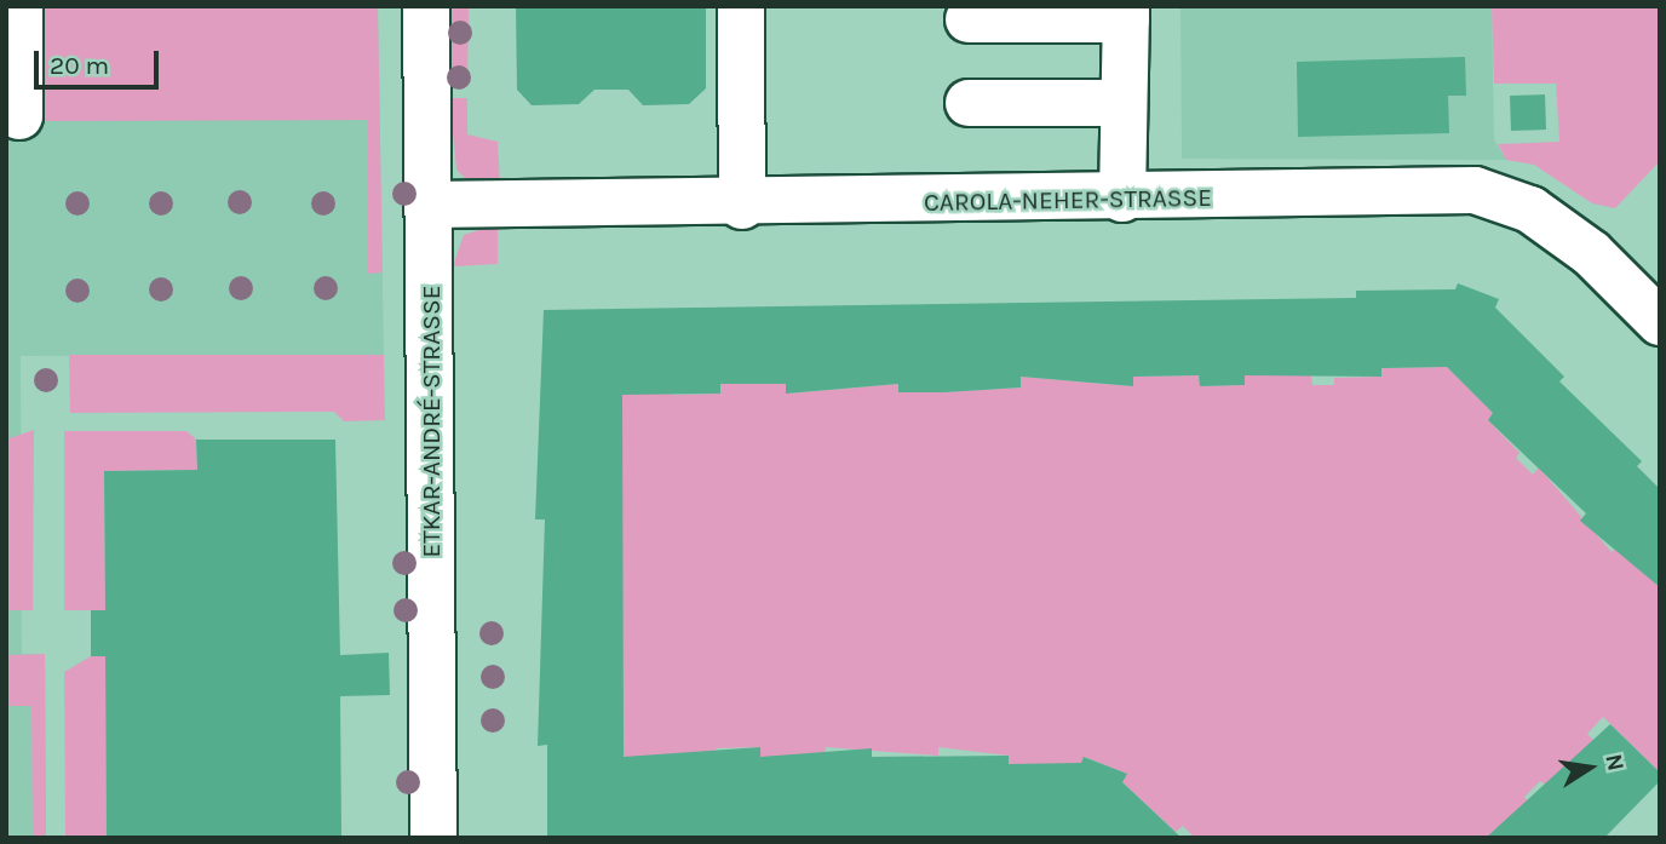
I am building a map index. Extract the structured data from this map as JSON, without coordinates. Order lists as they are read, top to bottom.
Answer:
{
  "streets": {
    "street": ["CAROLA-NEHER-STRASSE", "ETKAR-ANDRÉ-STRASSE"]
  },
  "crossings": [
    ["CAROLA-NEHER-STRASSE", "ETKAR-ANDRÉ-STRASSE"]
  ],
  "scale_bar": "20 m",
  "north": "right"
}
